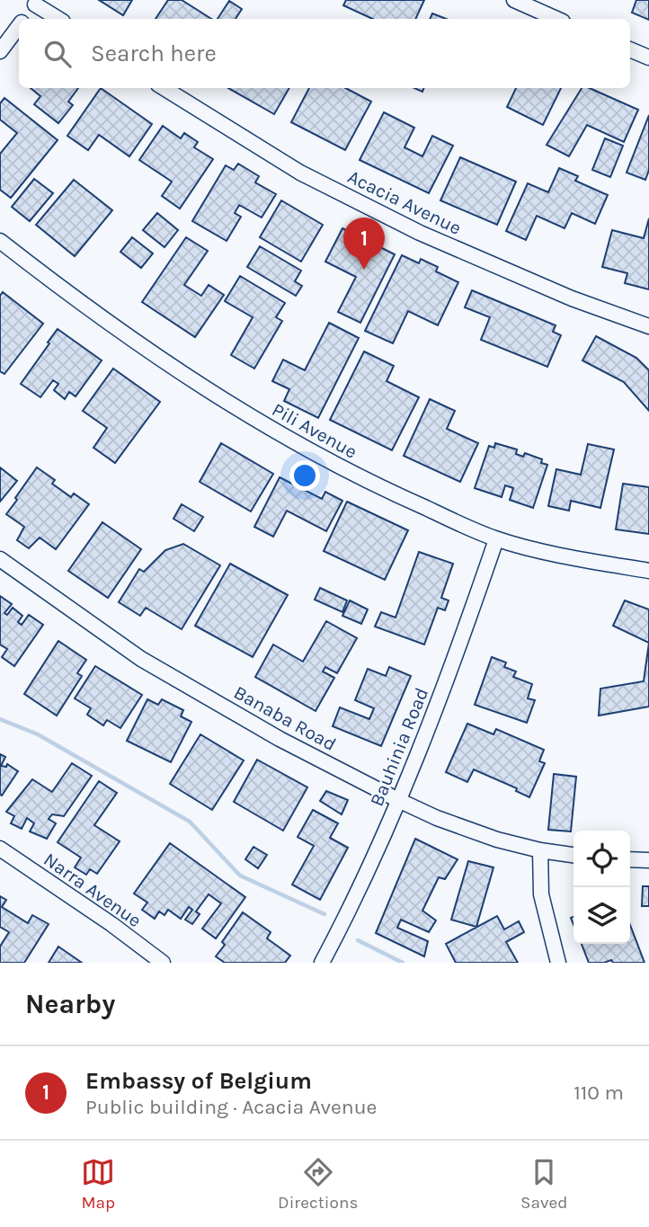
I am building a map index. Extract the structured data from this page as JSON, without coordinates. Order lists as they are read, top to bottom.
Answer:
{
  "streets": {
    "street": [
      "Acacia Avenue",
      "Pili Avenue",
      "Banaba Road",
      "Bauhinia Road",
      "Narra Avenue"
    ]
  },
  "crossings": [
    ["Pili Avenue", "Bauhinia Road"],
    ["Banaba Road", "Bauhinia Road"]
  ],
  "page": {
    "search": "Search here",
    "pins": "1",
    "heading": "Nearby",
    "list": [
      {
        "mark": "1",
        "name": "Embassy of Belgium",
        "note": "Public building · Acacia Avenue",
        "value": "110 m"
      }
    ],
    "nav": ["Map", "Directions", "Saved"]
  }
}
